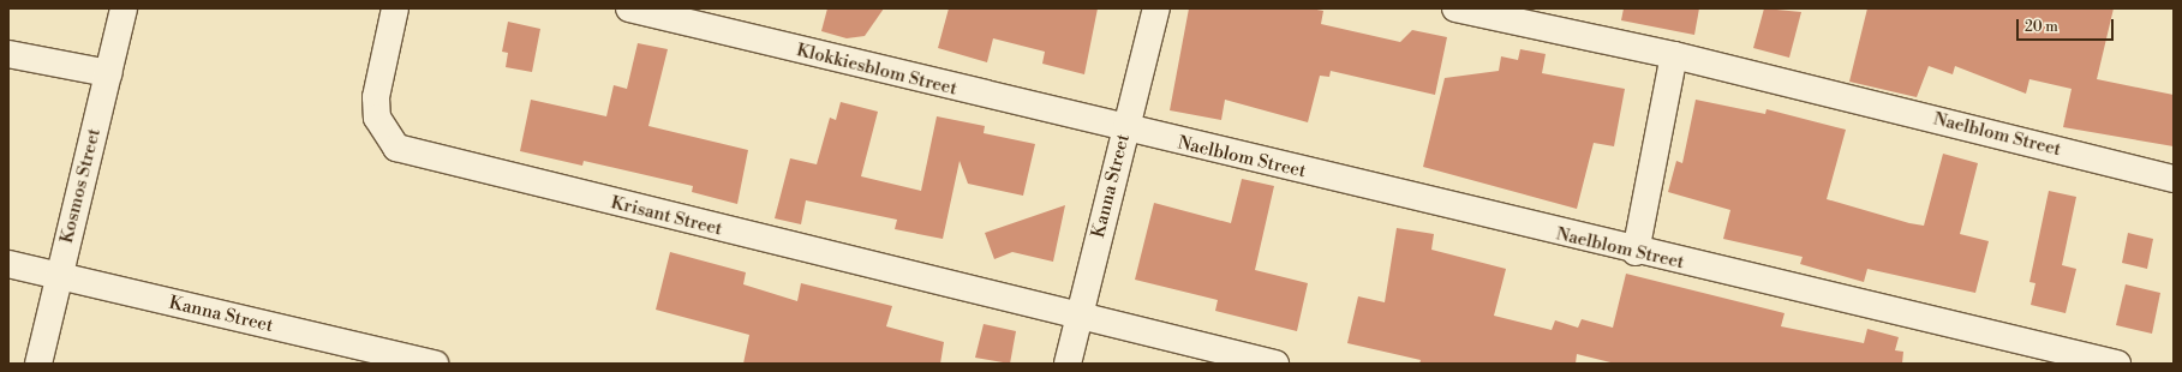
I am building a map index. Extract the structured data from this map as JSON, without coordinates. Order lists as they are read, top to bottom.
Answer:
{
  "streets": {
    "street": [
      "Klokkiesblom Street",
      "Naelblom Street",
      "Kosmos Street",
      "Kanna Street",
      "Krisant Street"
    ]
  },
  "crossings": [
    ["Klokkiesblom Street", "Naelblom Street"],
    ["Klokkiesblom Street", "Kanna Street"],
    ["Naelblom Street", "Kanna Street"],
    ["Kosmos Street", "Kanna Street"],
    ["Kanna Street", "Krisant Street"]
  ],
  "scale_bar": "20 m"
}
